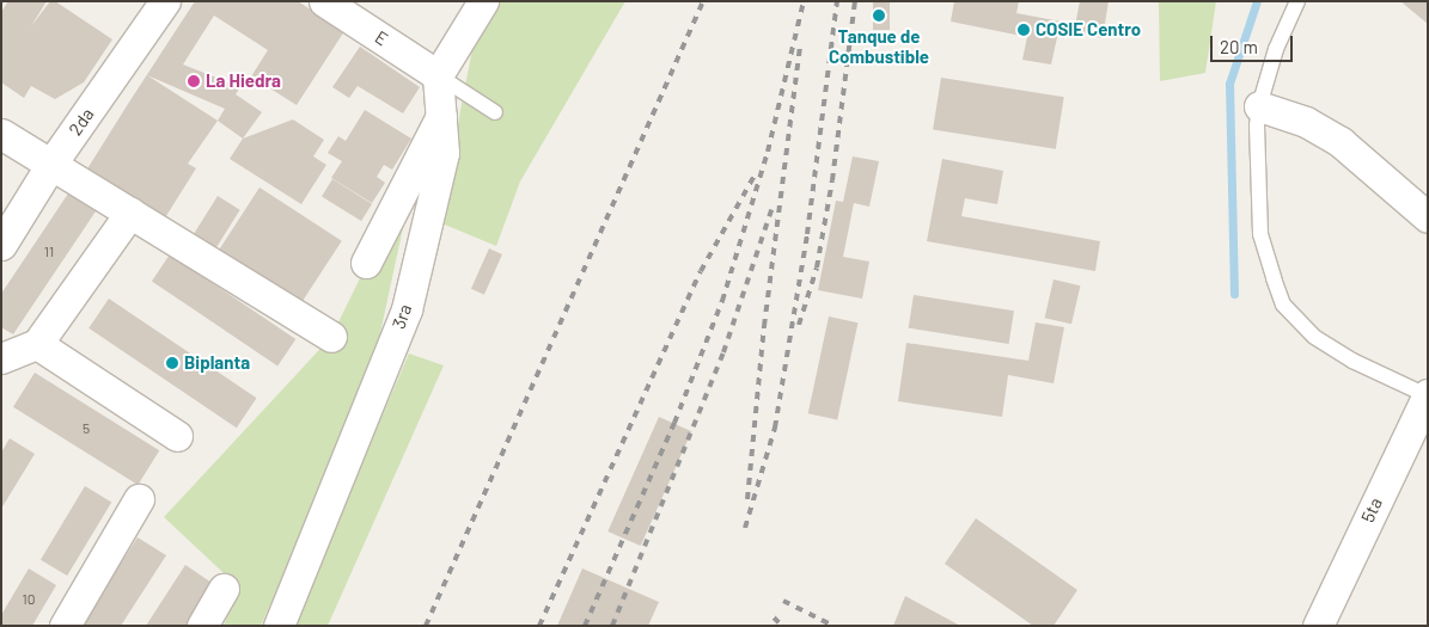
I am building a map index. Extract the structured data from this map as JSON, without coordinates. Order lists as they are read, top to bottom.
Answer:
{
  "streets": {
    "street": [
      "E",
      "2da",
      "3ra",
      "5ta"
    ]
  },
  "crossings": [
    ["E", "3ra"]
  ],
  "places": [
    "Tanque de Combustible",
    "COSIE Centro",
    "La Hiedra",
    "Biplanta"
  ],
  "house_numbers": ["11", "5", "10"],
  "scale_bar": "20 m"
}
